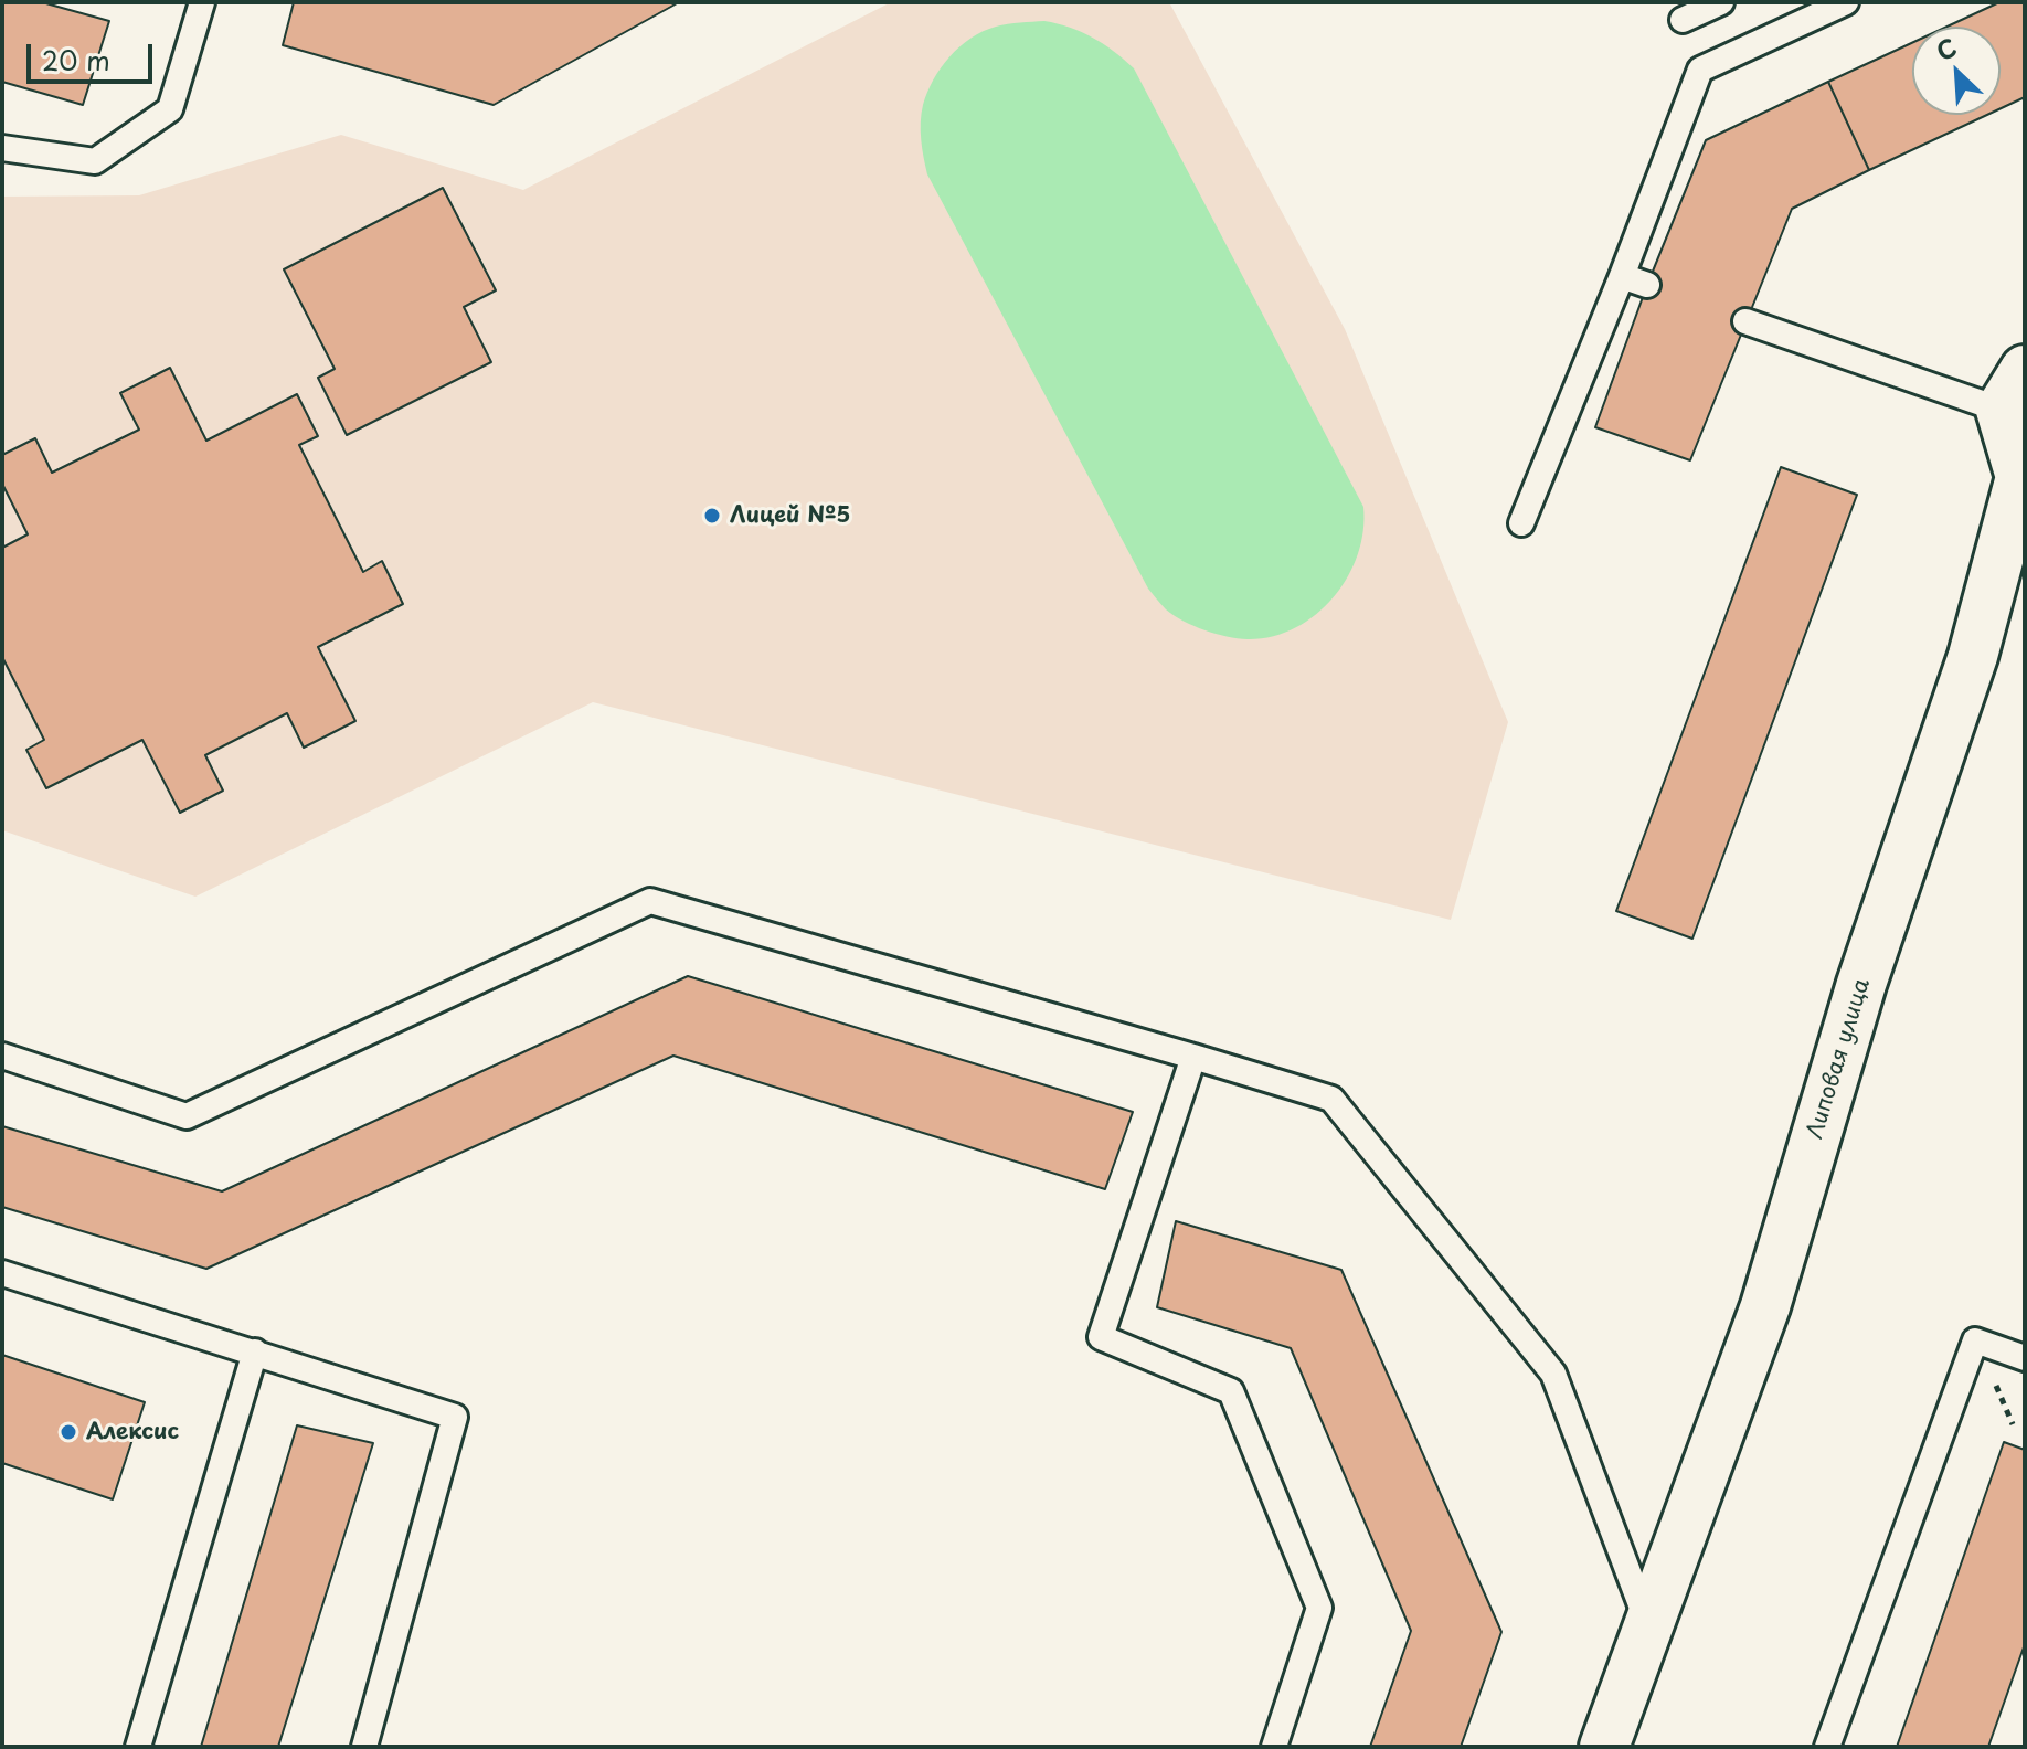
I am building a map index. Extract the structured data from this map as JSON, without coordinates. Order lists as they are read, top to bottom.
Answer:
{
  "streets": {
    "street": ["Липовая улица"]
  },
  "places": ["Лицей №5", "Алексис"],
  "scale_bar": "20 m",
  "north": "top left"
}
